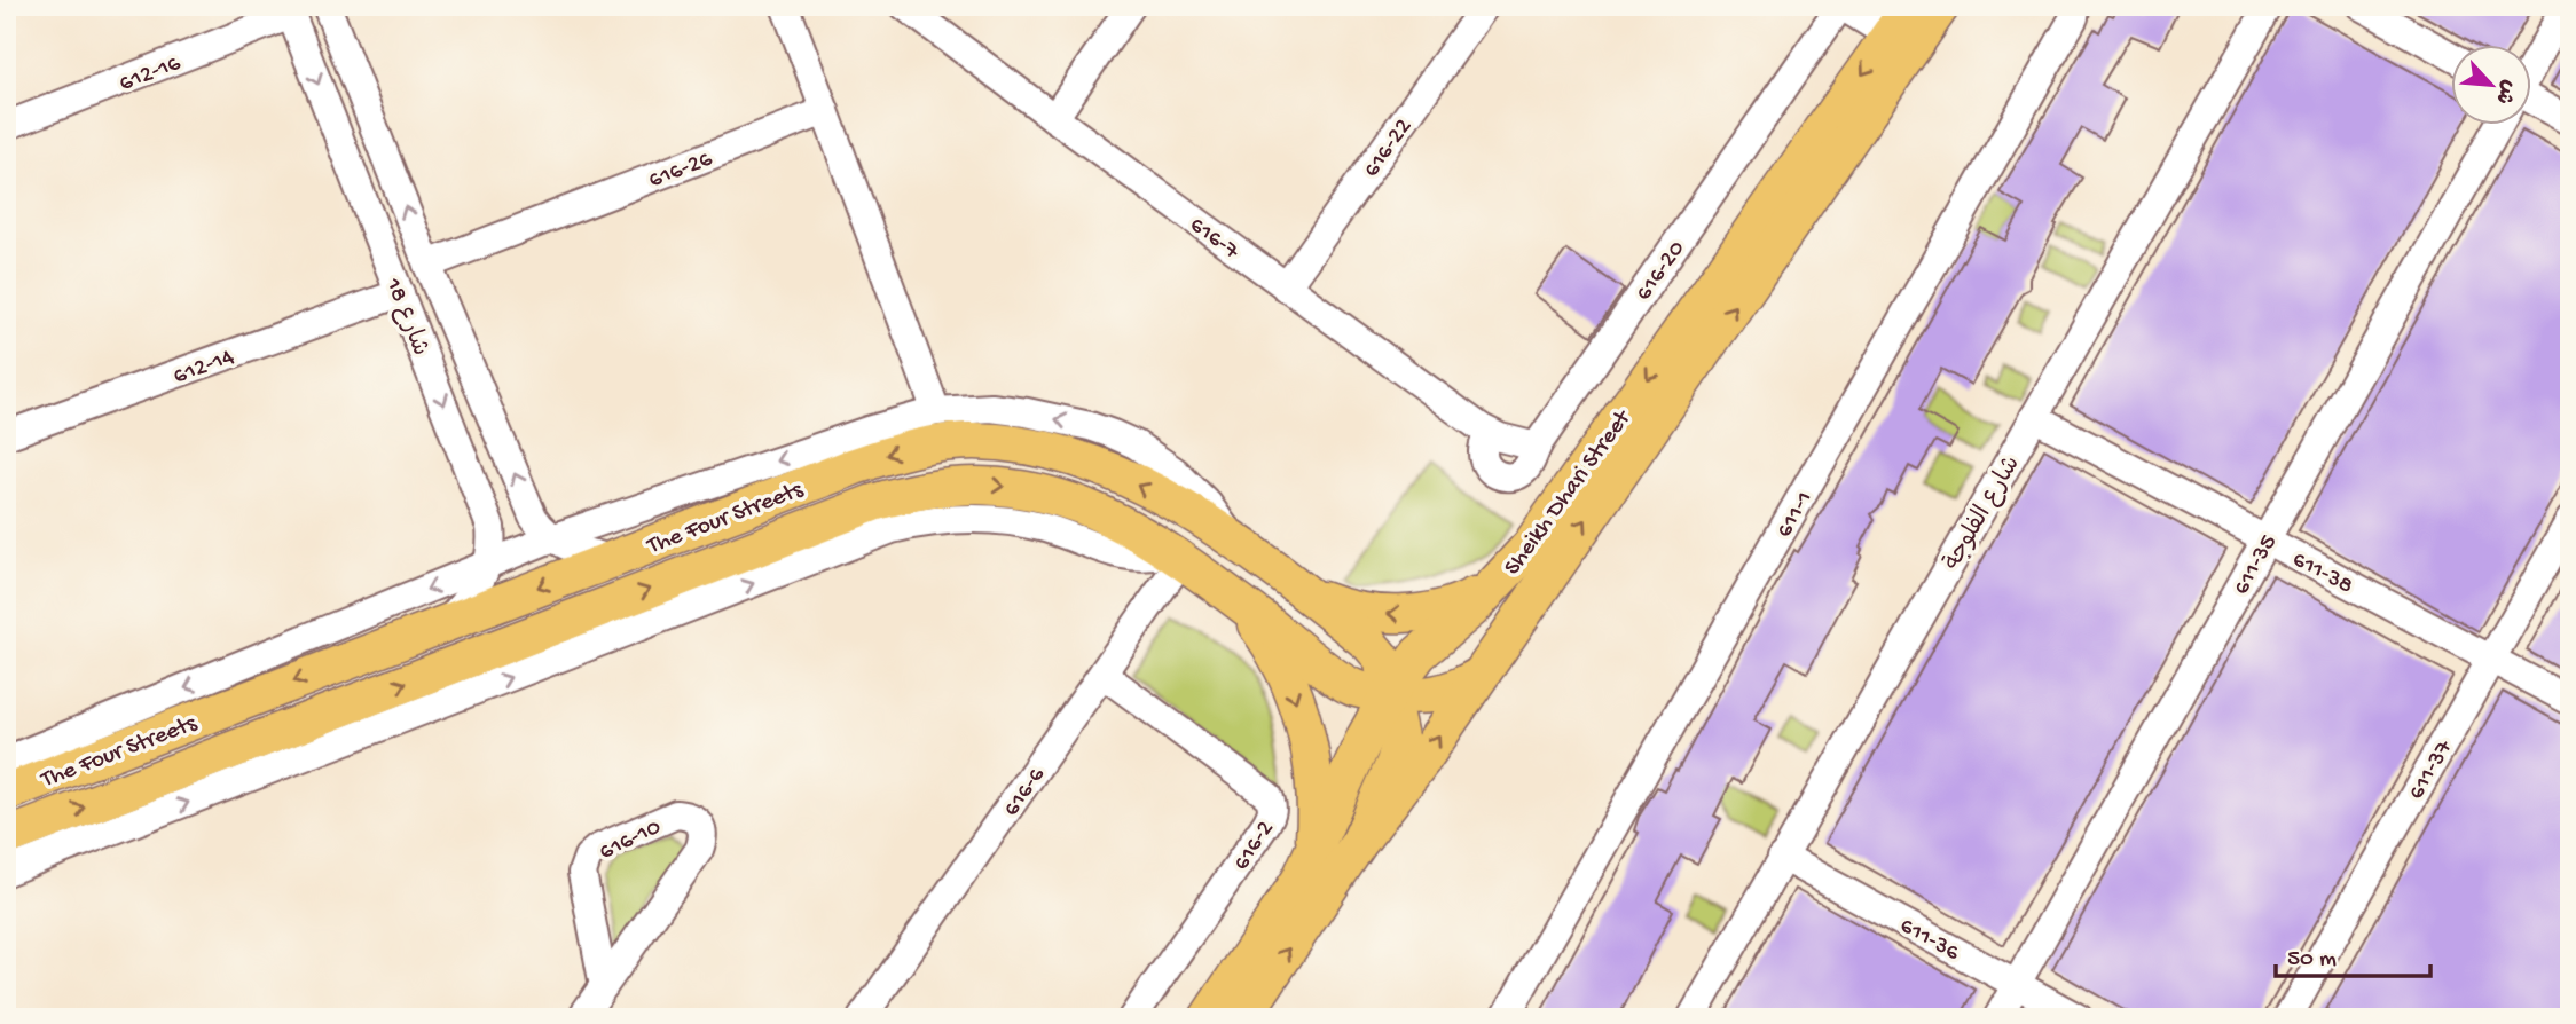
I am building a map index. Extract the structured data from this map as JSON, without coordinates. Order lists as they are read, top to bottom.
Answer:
{
  "streets": {
    "main road": ["Sheikh Dhari Street", "The Four Streets"],
    "street": [
      "612-16",
      "616-22",
      "616-26",
      "616-7",
      "616-20",
      "شارع 18",
      "612-14",
      "شارع الفلوجة",
      "611-1",
      "611-35",
      "611-38",
      "611-37",
      "616-6",
      "616-10",
      "616-2",
      "611-36"
    ]
  },
  "crossings": [
    ["612-16", "شارع 18"],
    ["616-22", "616-7"],
    ["616-26", "شارع 18"],
    ["616-7", "616-20"],
    ["شارع 18", "612-14"],
    ["Sheikh Dhari Street", "The Four Streets"],
    ["شارع الفلوجة", "611-38"],
    ["شارع الفلوجة", "611-36"],
    ["The Four Streets", "616-6"],
    ["611-35", "611-38"],
    ["611-35", "611-36"],
    ["611-38", "611-37"],
    ["616-6", "616-2"]
  ],
  "scale_bar": "50 m",
  "north": "bottom right"
}
